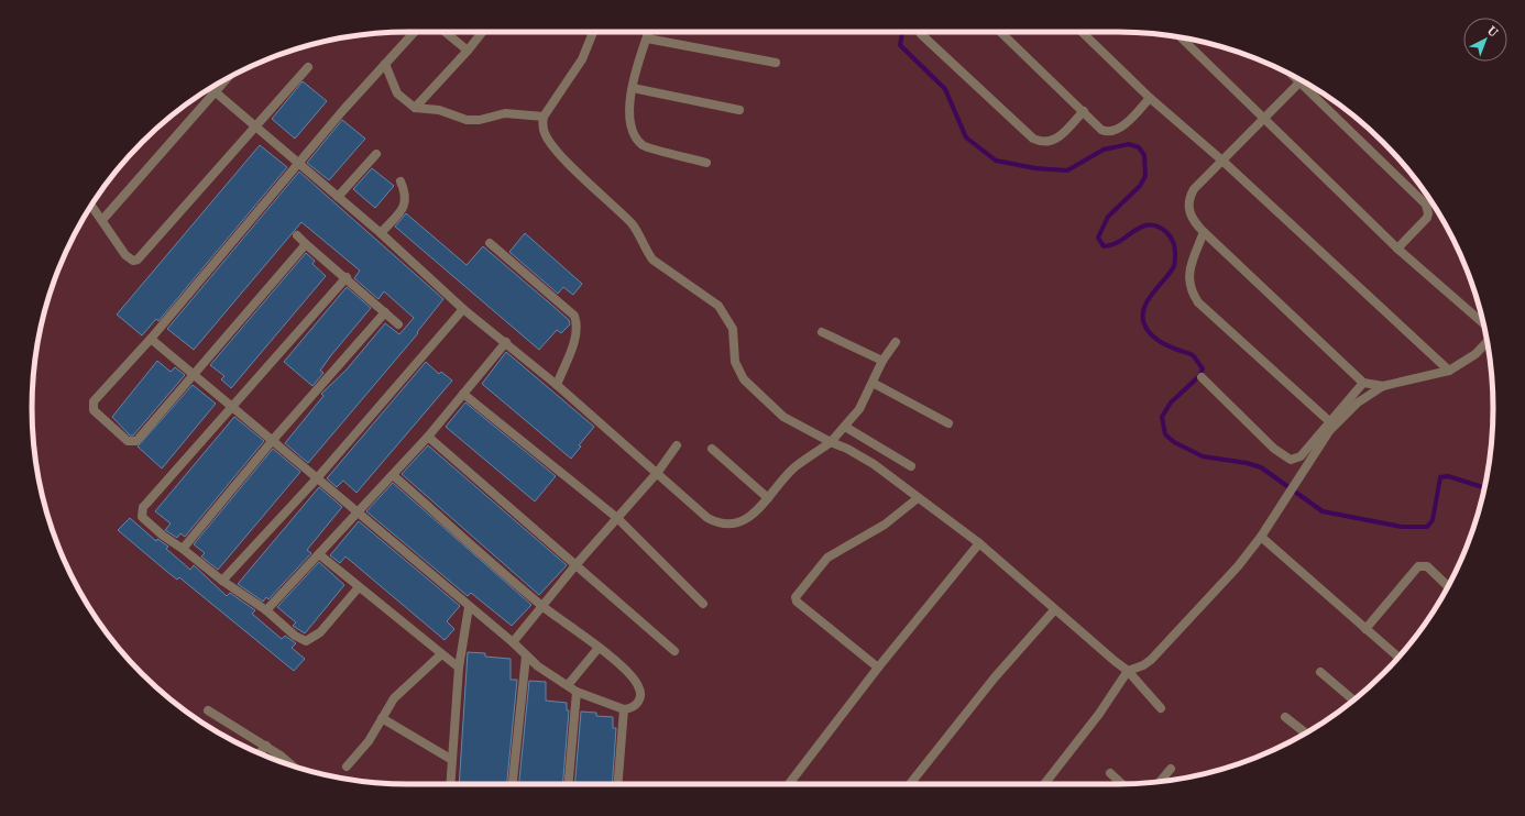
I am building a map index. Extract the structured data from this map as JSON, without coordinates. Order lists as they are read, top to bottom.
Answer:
{
  "north": "top right"
}
